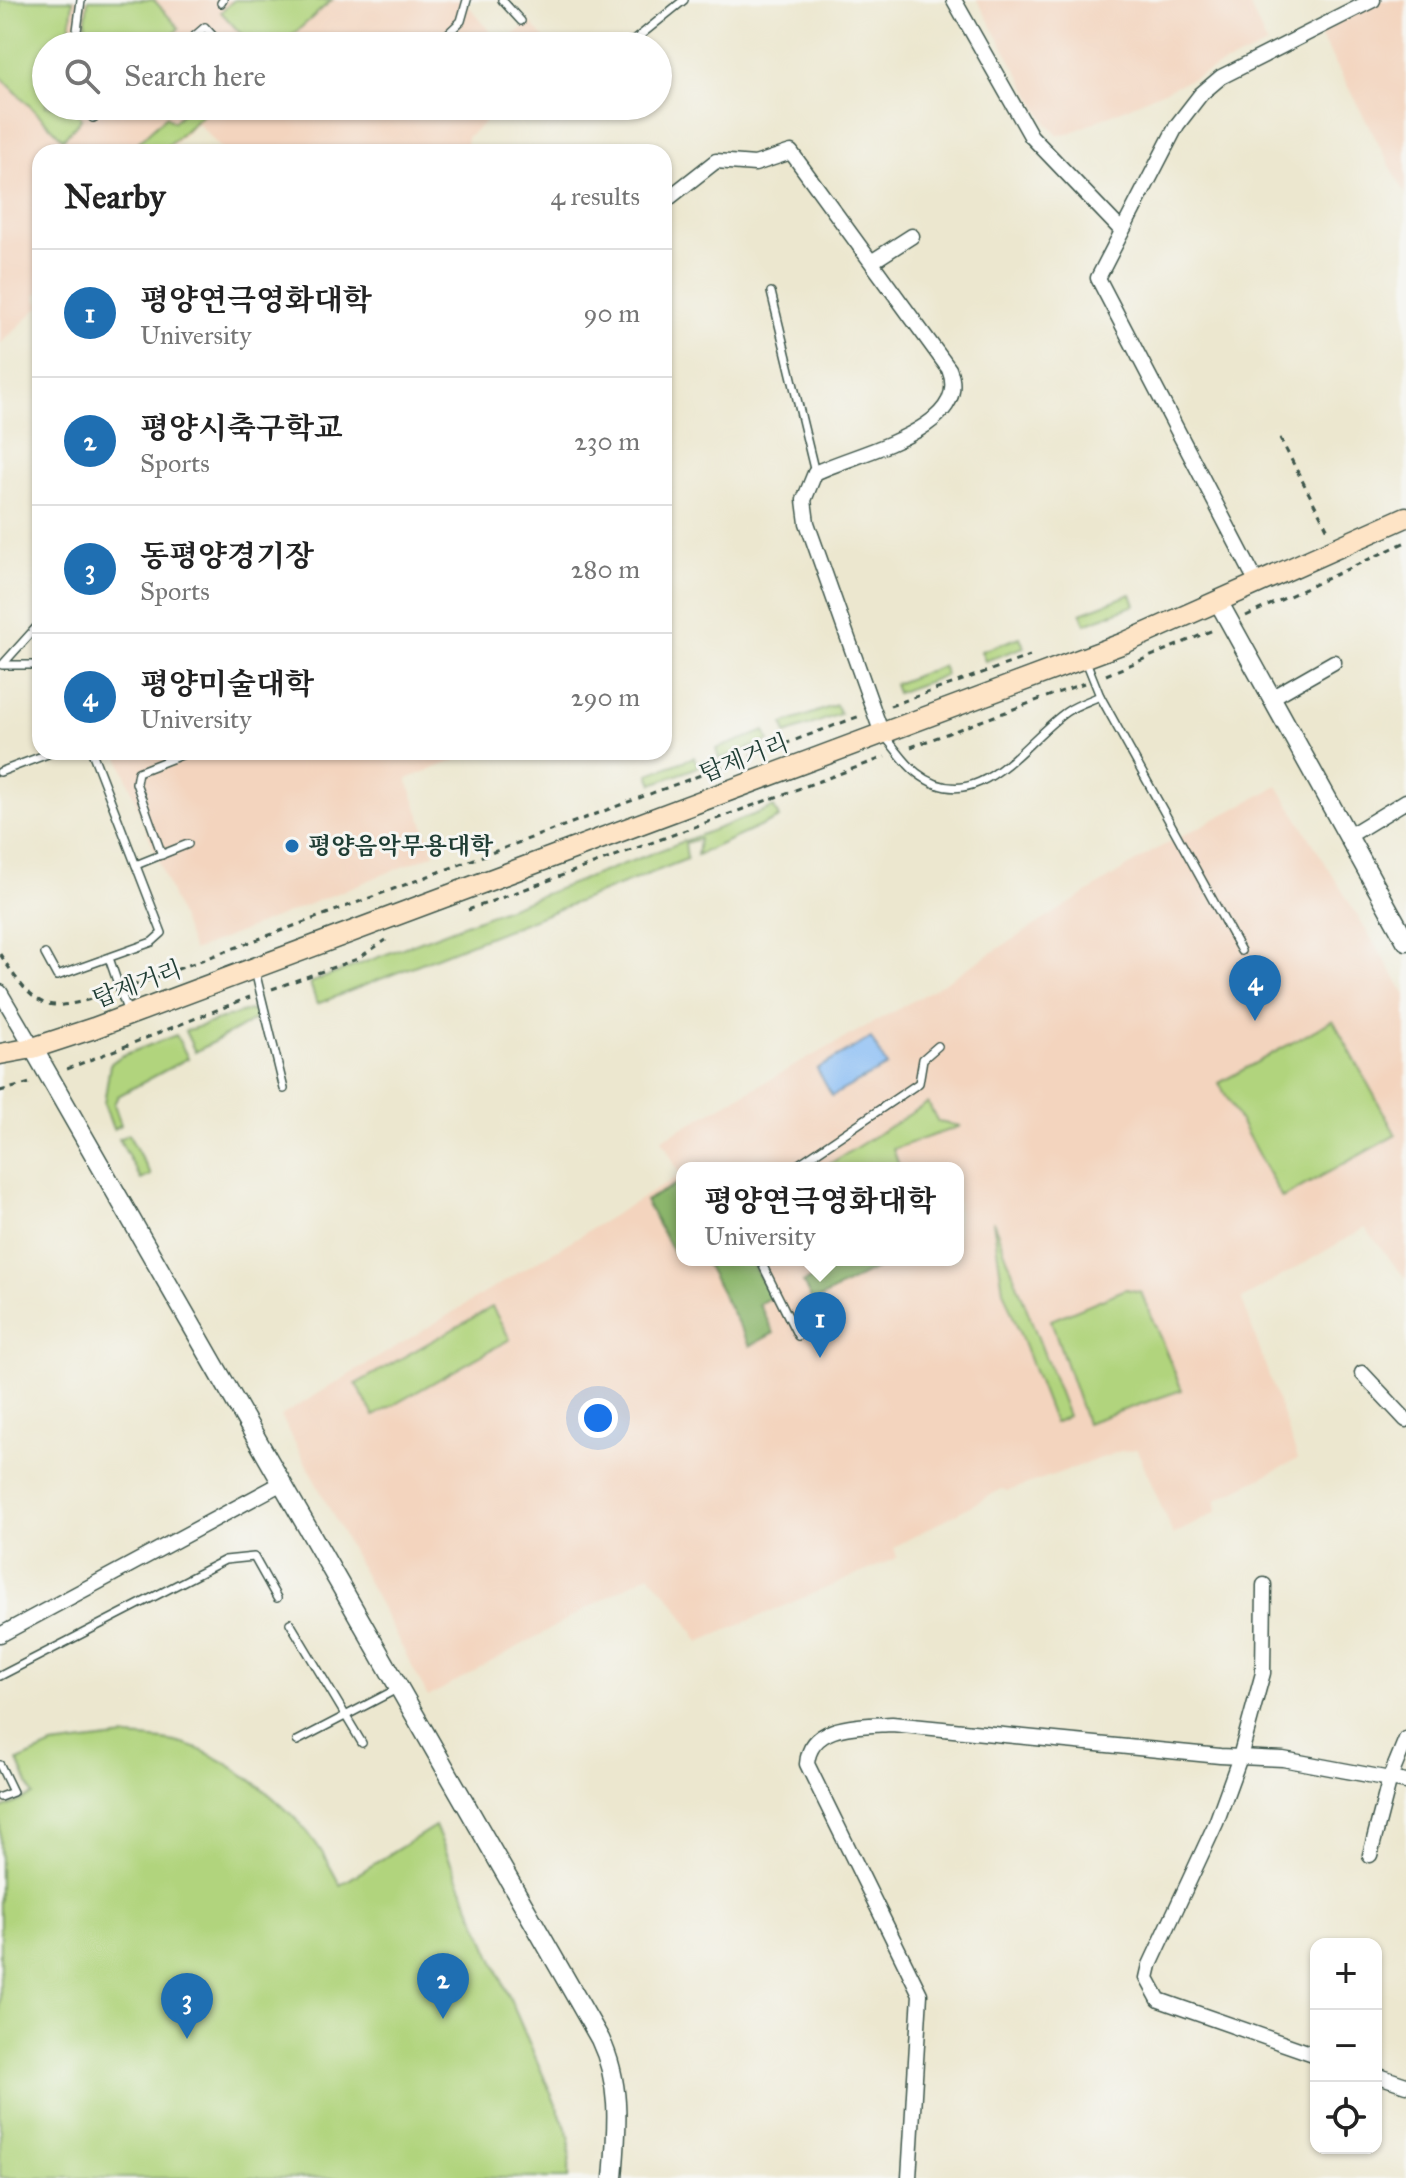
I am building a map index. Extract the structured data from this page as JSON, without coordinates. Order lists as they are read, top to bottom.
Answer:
{
  "streets": {
    "main road": ["탑제거리"]
  },
  "places": ["평양음악무용대학"],
  "page": {
    "search": "Search here",
    "heading": ["Nearby", "4 results"],
    "list": [
      {
        "mark": "1",
        "name": "평양연극영화대학",
        "note": "University",
        "value": "90 m"
      },
      {
        "mark": "2",
        "name": "평양시축구학교",
        "note": "Sports",
        "value": "230 m"
      },
      {
        "mark": "3",
        "name": "동평양경기장",
        "note": "Sports",
        "value": "280 m"
      },
      {
        "mark": "4",
        "name": "평양미술대학",
        "note": "University",
        "value": "290 m"
      }
    ],
    "pins": [
      "4",
      "1",
      "2",
      "3"
    ],
    "popup": ["평양연극영화대학", "University"],
    "map_buttons": ["+", "−"]
  }
}
